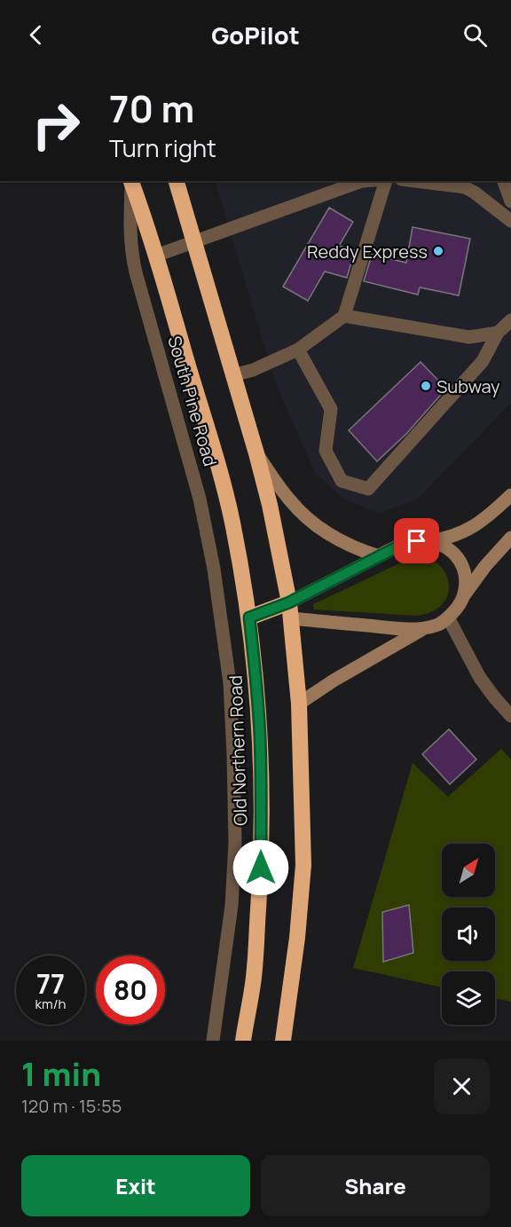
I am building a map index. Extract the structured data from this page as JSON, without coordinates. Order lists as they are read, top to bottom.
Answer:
{
  "streets": {
    "highway": ["South Pine Road", "Old Northern Road"]
  },
  "crossings": [
    ["South Pine Road", "Old Northern Road"]
  ],
  "places": ["Reddy Express", "Subway"],
  "north": "top right",
  "page": {
    "header": "GoPilot",
    "turn": ["70 m", "Turn right"],
    "speed": "77 km/h",
    "limit": "80",
    "heading": ["1 min", "120 m · 15:55"],
    "buttons": ["Exit", "Share"]
  }
}
